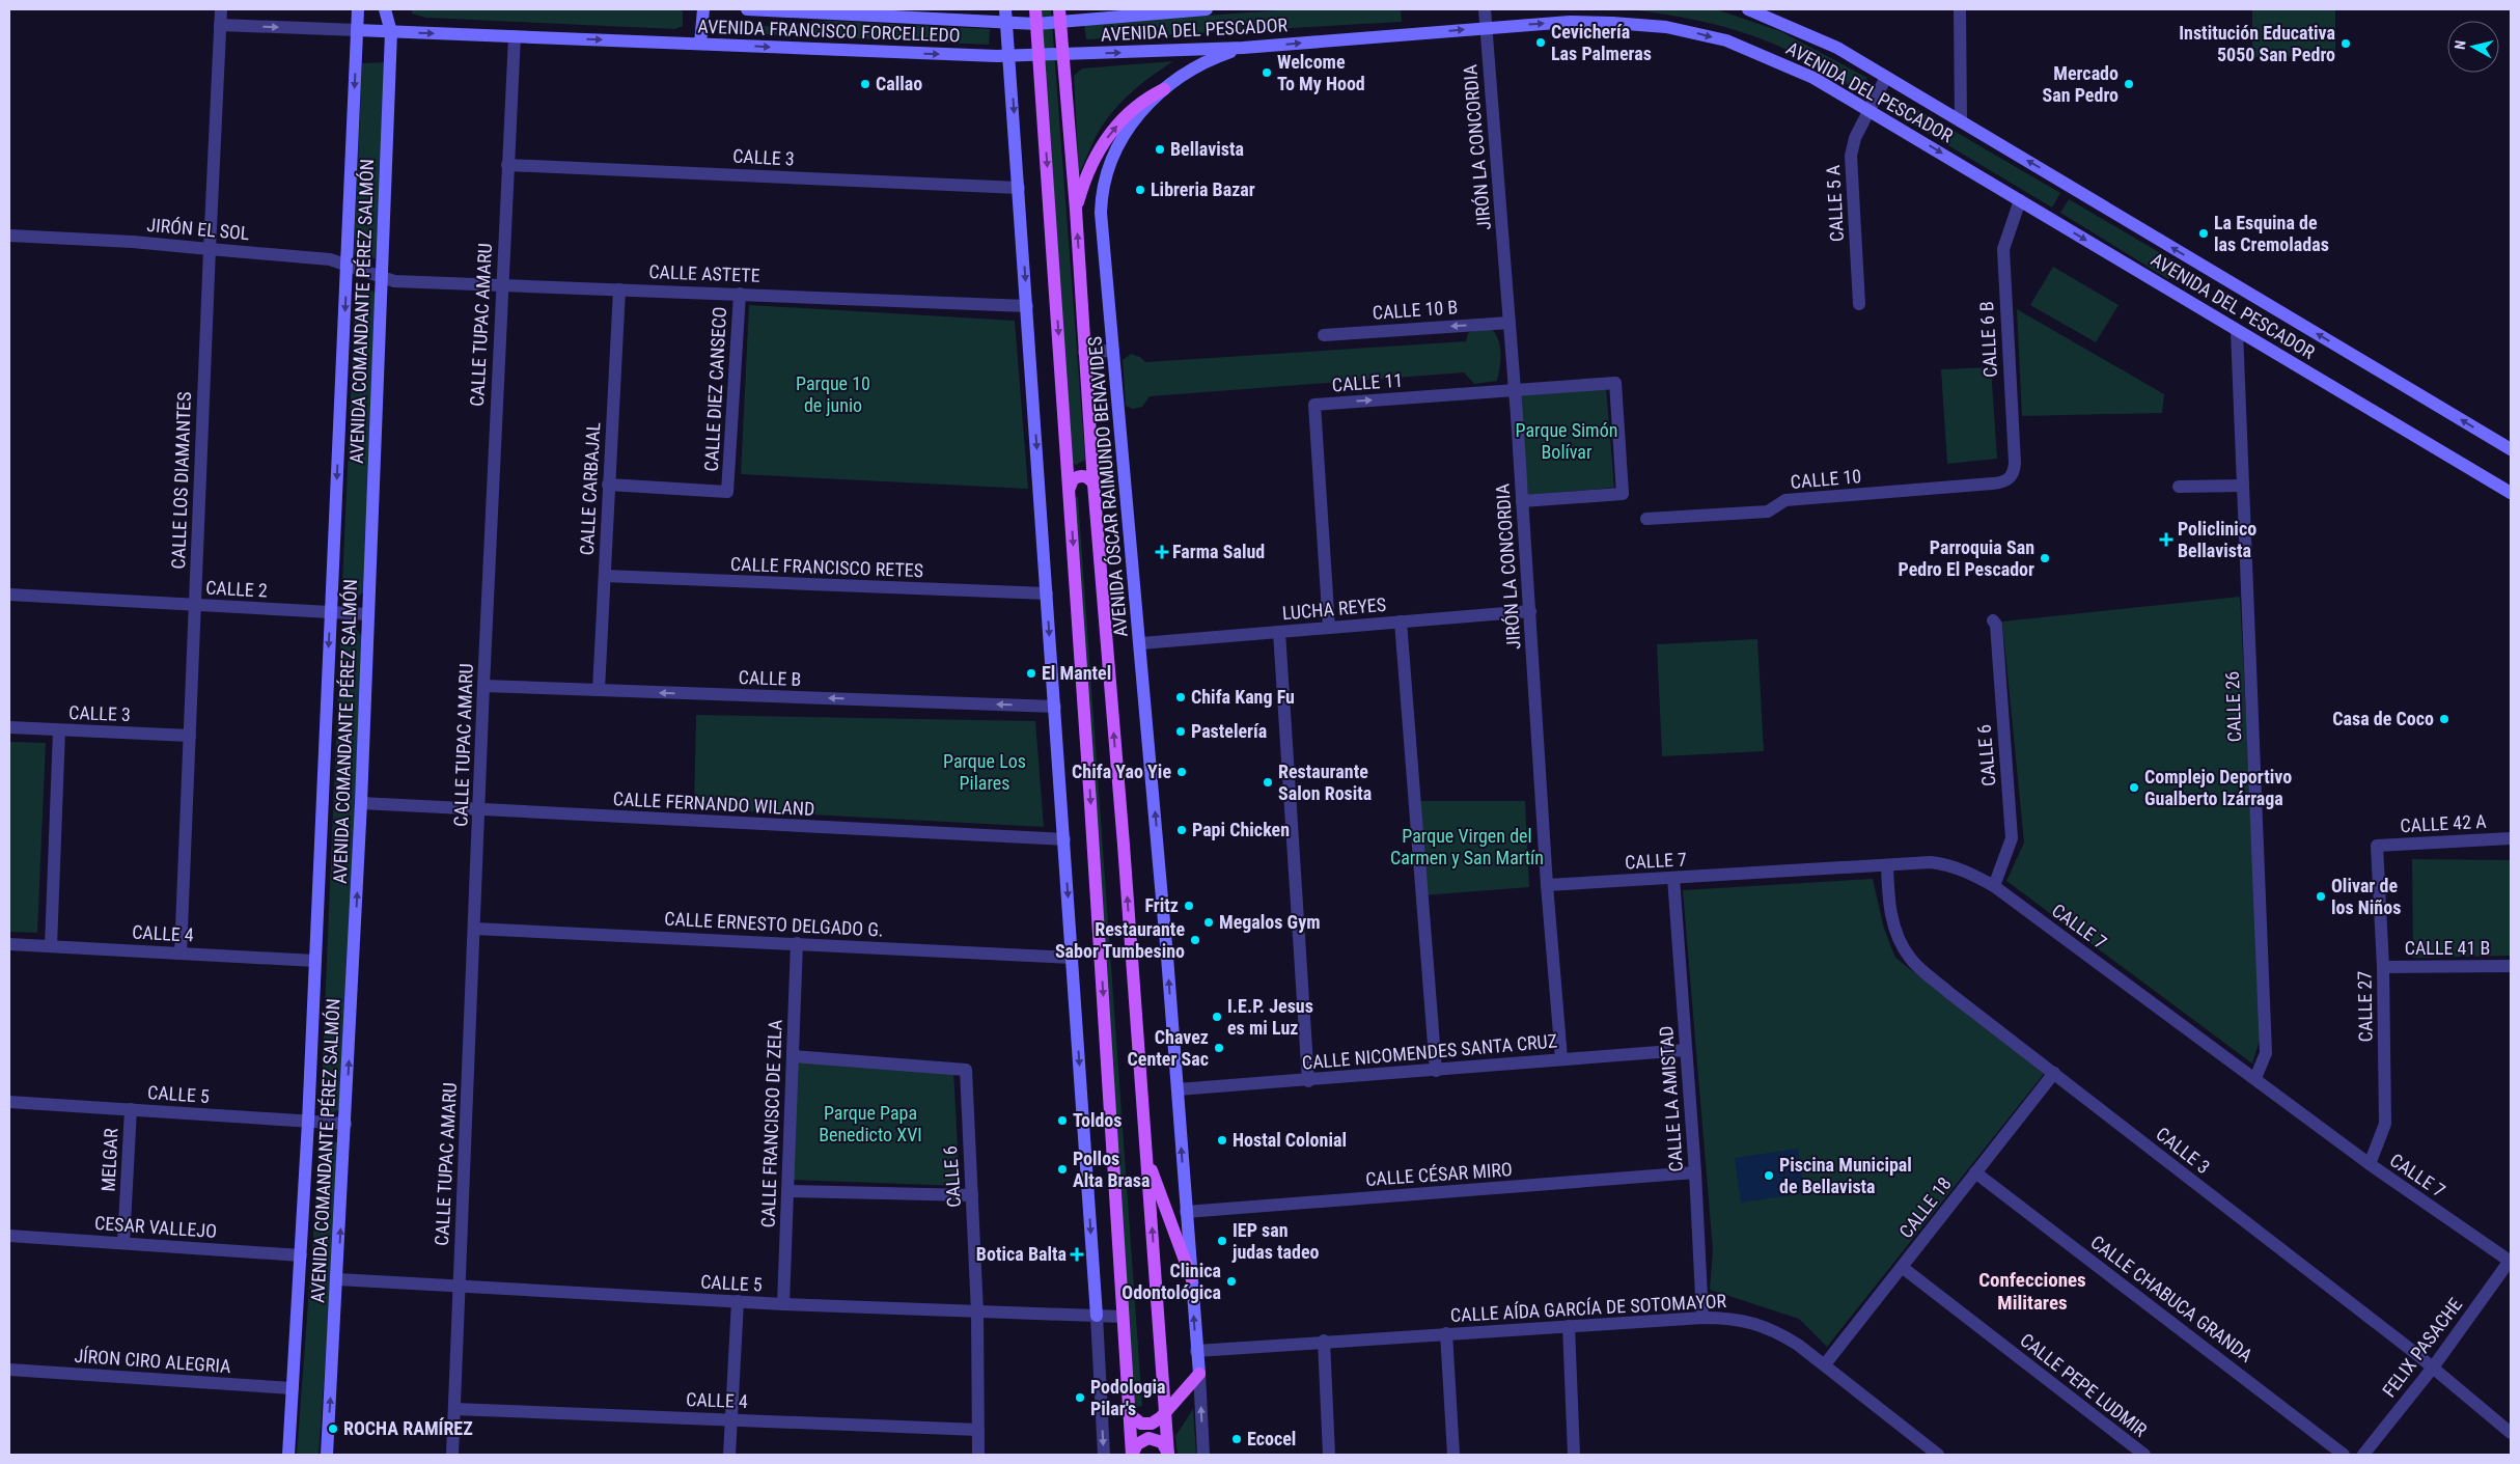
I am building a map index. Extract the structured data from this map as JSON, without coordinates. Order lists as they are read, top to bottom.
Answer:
{
  "streets": {
    "main road": [
      "AVENIDA DEL PESCADOR",
      "AVENIDA FRANCISCO FORCELLEDO",
      "AVENIDA COMANDANTE PÉREZ SALMÓN",
      "AVENIDA ÓSCAR RAIMUNDO BENAVIDES"
    ],
    "street": [
      "JIRÓN LA CONCORDIA",
      "CALLE 3",
      "CALLE 5 A",
      "JIRÓN EL SOL",
      "CALLE ASTETE",
      "CALLE 10 B",
      "CALLE TUPAC AMARU",
      "CALLE 6 B",
      "CALLE 11",
      "CALLE DIEZ CANSECO",
      "CALLE 10",
      "CALLE LOS DIAMANTES",
      "CALLE CARBAJAL",
      "CALLE FRANCISCO RETES",
      "CALLE 2",
      "LUCHA REYES",
      "CALLE B",
      "CALLE 26",
      "CALLE 6",
      "CALLE FERNANDO WILAND",
      "CALLE 42 A",
      "CALLE 7",
      "CALLE ERNESTO DELGADO G.",
      "CALLE 4",
      "CALLE 41 B",
      "CALLE 27",
      "CALLE NICOMENDES SANTA CRUZ",
      "CALLE 5",
      "CALLE LA AMISTAD",
      "CALLE FRANCISCO DE ZELA",
      "MELGAR",
      "CALLE CÉSAR MIRO",
      "CALLE 18",
      "CESAR VALLEJO",
      "CALLE CHABUCA GRANDA",
      "CALLE AÍDA GARCÍA DE SOTOMAYOR",
      "FELIX PASACHE",
      "JÍRON CIRO ALEGRIA",
      "CALLE PEPE LUDMIR"
    ]
  },
  "crossings": [
    ["AVENIDA DEL PESCADOR", "AVENIDA FRANCISCO FORCELLEDO"],
    ["AVENIDA DEL PESCADOR", "JIRÓN LA CONCORDIA"],
    ["AVENIDA DEL PESCADOR", "CALLE 5 A"],
    ["AVENIDA DEL PESCADOR", "CALLE 6 B"],
    ["AVENIDA DEL PESCADOR", "AVENIDA ÓSCAR RAIMUNDO BENAVIDES"],
    ["AVENIDA DEL PESCADOR", "CALLE 26"],
    ["AVENIDA FRANCISCO FORCELLEDO", "AVENIDA COMANDANTE PÉREZ SALMÓN"],
    ["AVENIDA FRANCISCO FORCELLEDO", "CALLE TUPAC AMARU"],
    ["AVENIDA FRANCISCO FORCELLEDO", "CALLE LOS DIAMANTES"],
    ["AVENIDA FRANCISCO FORCELLEDO", "AVENIDA ÓSCAR RAIMUNDO BENAVIDES"],
    ["JIRÓN LA CONCORDIA", "CALLE 10 B"],
    ["JIRÓN LA CONCORDIA", "CALLE 11"],
    ["JIRÓN LA CONCORDIA", "LUCHA REYES"],
    ["JIRÓN LA CONCORDIA", "CALLE 7"],
    ["JIRÓN LA CONCORDIA", "CALLE NICOMENDES SANTA CRUZ"],
    ["CALLE 3", "CALLE TUPAC AMARU"],
    ["CALLE 3", "CALLE LOS DIAMANTES"],
    ["CALLE 3", "CALLE 7"],
    ["CALLE 3", "CALLE 18"],
    ["CALLE 3", "FELIX PASACHE"],
    ["JIRÓN EL SOL", "CALLE ASTETE"],
    ["JIRÓN EL SOL", "AVENIDA COMANDANTE PÉREZ SALMÓN"],
    ["JIRÓN EL SOL", "CALLE LOS DIAMANTES"],
    ["CALLE ASTETE", "AVENIDA COMANDANTE PÉREZ SALMÓN"],
    ["CALLE ASTETE", "CALLE TUPAC AMARU"],
    ["CALLE ASTETE", "CALLE DIEZ CANSECO"],
    ["CALLE ASTETE", "CALLE CARBAJAL"],
    ["AVENIDA COMANDANTE PÉREZ SALMÓN", "CALLE 2"],
    ["AVENIDA COMANDANTE PÉREZ SALMÓN", "CALLE FERNANDO WILAND"],
    ["AVENIDA COMANDANTE PÉREZ SALMÓN", "CALLE 4"],
    ["AVENIDA COMANDANTE PÉREZ SALMÓN", "CALLE 5"],
    ["AVENIDA COMANDANTE PÉREZ SALMÓN", "CESAR VALLEJO"],
    ["AVENIDA COMANDANTE PÉREZ SALMÓN", "JÍRON CIRO ALEGRIA"],
    ["CALLE TUPAC AMARU", "CALLE B"],
    ["CALLE TUPAC AMARU", "CALLE FERNANDO WILAND"],
    ["CALLE TUPAC AMARU", "CALLE ERNESTO DELGADO G."],
    ["CALLE TUPAC AMARU", "CALLE 4"],
    ["CALLE TUPAC AMARU", "CALLE 5"],
    ["CALLE 6 B", "CALLE 10"],
    ["CALLE 11", "LUCHA REYES"],
    ["CALLE DIEZ CANSECO", "CALLE CARBAJAL"],
    ["CALLE LOS DIAMANTES", "CALLE 2"],
    ["CALLE LOS DIAMANTES", "CALLE 4"],
    ["AVENIDA ÓSCAR RAIMUNDO BENAVIDES", "LUCHA REYES"],
    ["AVENIDA ÓSCAR RAIMUNDO BENAVIDES", "CALLE NICOMENDES SANTA CRUZ"],
    ["AVENIDA ÓSCAR RAIMUNDO BENAVIDES", "CALLE 5"],
    ["AVENIDA ÓSCAR RAIMUNDO BENAVIDES", "CALLE CÉSAR MIRO"],
    ["AVENIDA ÓSCAR RAIMUNDO BENAVIDES", "CALLE AÍDA GARCÍA DE SOTOMAYOR"],
    ["CALLE CARBAJAL", "CALLE FRANCISCO RETES"],
    ["CALLE CARBAJAL", "CALLE B"],
    ["CALLE 26", "CALLE 7"],
    ["CALLE 6", "CALLE 7"],
    ["CALLE 6", "CALLE 4"],
    ["CALLE 6", "CALLE 5"],
    ["CALLE 6", "CALLE FRANCISCO DE ZELA"],
    ["CALLE 42 A", "CALLE 27"],
    ["CALLE 7", "CALLE 27"],
    ["CALLE 7", "CALLE LA AMISTAD"],
    ["CALLE 7", "FELIX PASACHE"],
    ["CALLE ERNESTO DELGADO G.", "CALLE FRANCISCO DE ZELA"],
    ["CALLE 41 B", "CALLE 27"],
    ["CALLE NICOMENDES SANTA CRUZ", "CALLE LA AMISTAD"],
    ["CALLE 5", "CALLE FRANCISCO DE ZELA"],
    ["CALLE 5", "MELGAR"],
    ["CALLE LA AMISTAD", "CALLE CÉSAR MIRO"],
    ["CALLE LA AMISTAD", "CALLE AÍDA GARCÍA DE SOTOMAYOR"],
    ["MELGAR", "CESAR VALLEJO"],
    ["CALLE 18", "CALLE CHABUCA GRANDA"],
    ["CALLE 18", "CALLE AÍDA GARCÍA DE SOTOMAYOR"],
    ["CALLE 18", "CALLE PEPE LUDMIR"]
  ],
  "one_way": ["AVENIDA FRANCISCO FORCELLEDO", "CALLE 10 B", "CALLE B"],
  "districts": ["Confecciones Militares"],
  "parks": [
    "Parque 10 de junio",
    "Parque Simón Bolívar",
    "Parque Los Pilares",
    "Parque Virgen del Carmen y San Martín",
    "Parque Papa Benedicto XVI"
  ],
  "places": {
    "other": [
      "Cevichería Las Palmeras",
      "Institución Educativa 5050 San Pedro",
      "Welcome To My Hood",
      "Callao",
      "Mercado San Pedro",
      "Bellavista",
      "Libreria Bazar",
      "La Esquina de las Cremoladas",
      "Parroquia San Pedro El Pescador",
      "El Mantel",
      "Chifa Kang Fu",
      "Casa de Coco",
      "Pastelería",
      "Chifa Yao Yie",
      "Restaurante Salon Rosita",
      "Complejo Deportivo Gualberto Izárraga",
      "Papi Chicken",
      "Olivar de los Niños",
      "Fritz",
      "Megalos Gym",
      "Restaurante Sabor Tumbesino",
      "I.E.P. Jesus es mi Luz",
      "Chavez Center Sac",
      "Toldos",
      "Hostal Colonial",
      "Pollos Alta Brasa",
      "Piscina Municipal de Bellavista",
      "IEP san judas tadeo",
      "Clinica Odontológica",
      "Podologia Pilar's",
      "ROCHA RAMÍREZ",
      "Ecocel"
    ],
    "health": ["Policlinico Bellavista", "Farma Salud", "Botica Balta"]
  },
  "north": "left"
}
